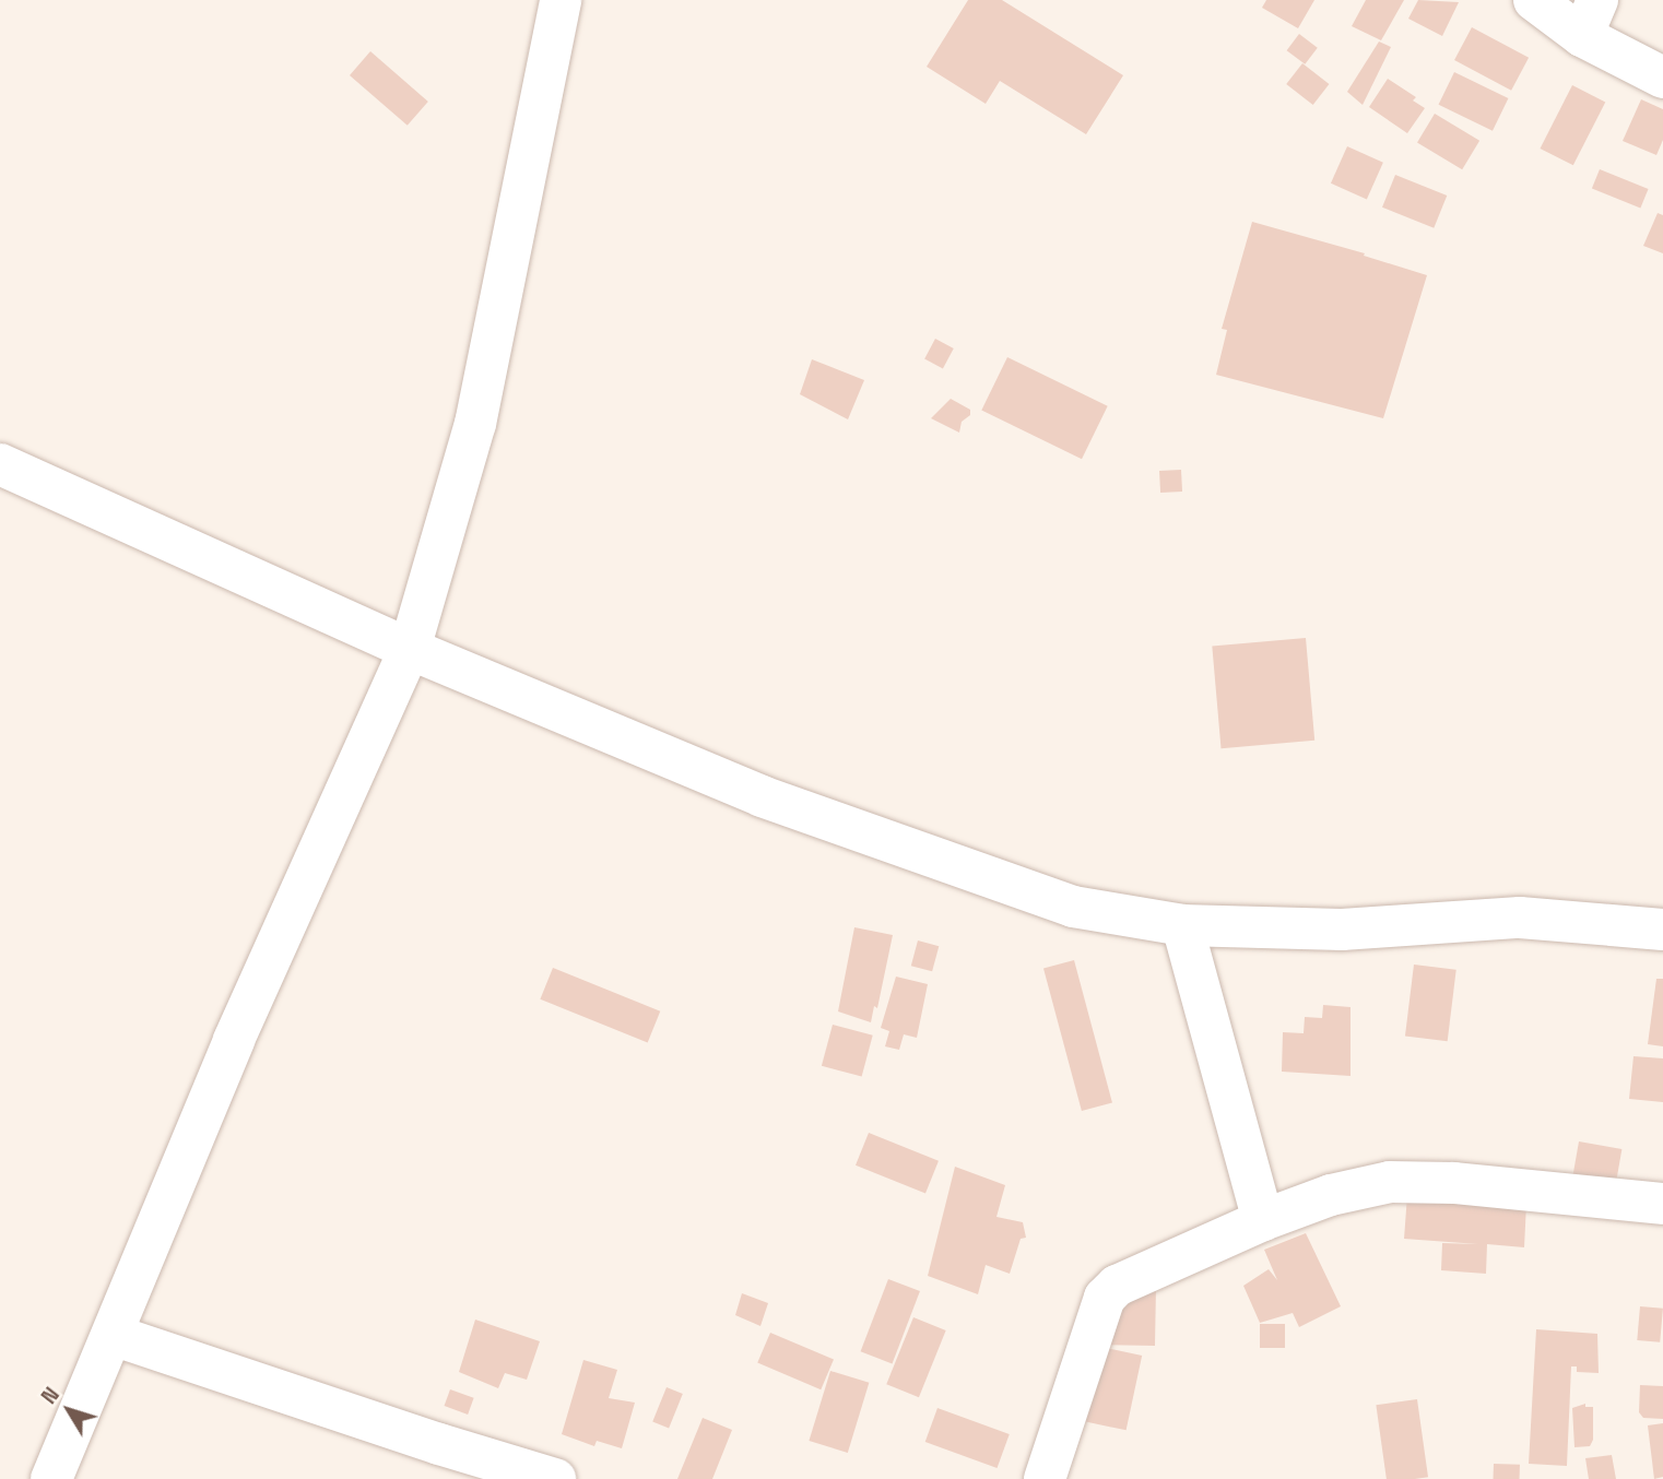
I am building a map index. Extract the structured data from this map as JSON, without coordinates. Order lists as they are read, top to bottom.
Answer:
{
  "north": "top left"
}
